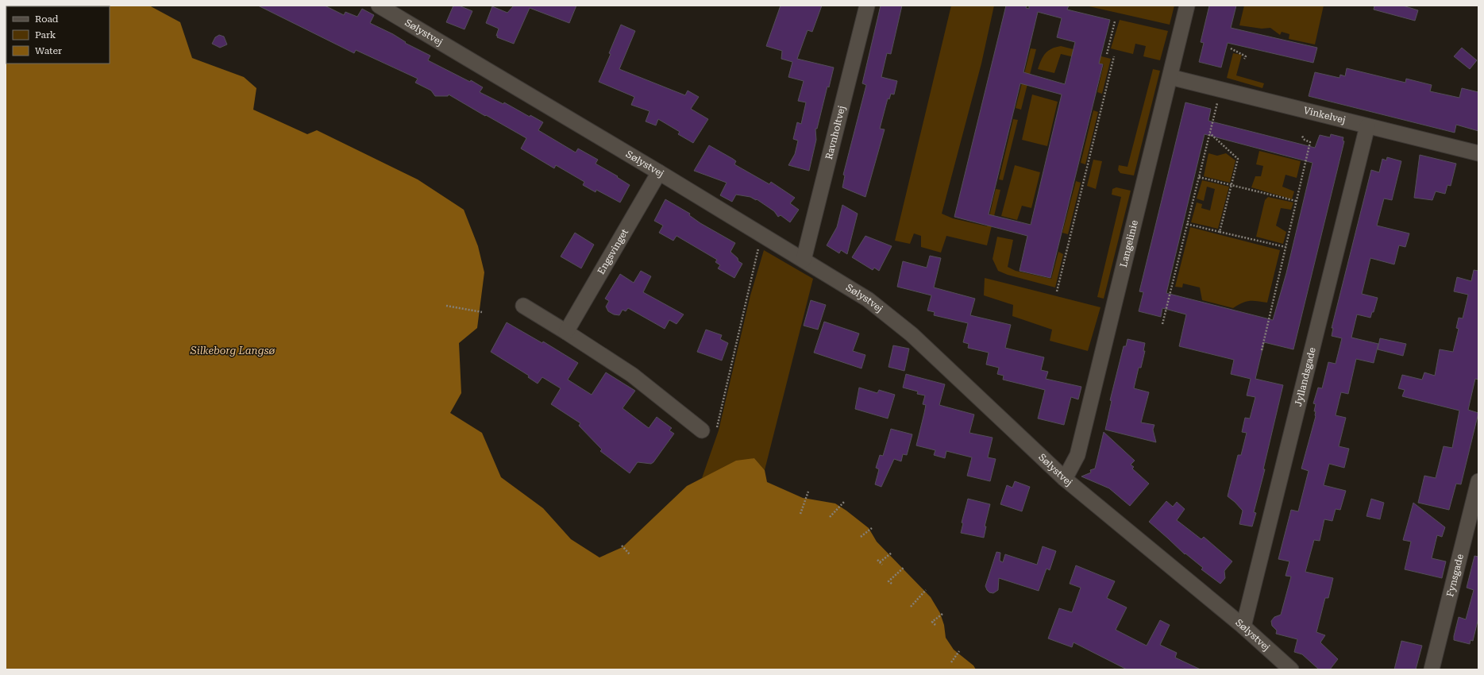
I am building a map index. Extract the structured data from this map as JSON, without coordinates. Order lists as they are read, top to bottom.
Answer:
{
  "streets": {
    "street": [
      "Sølystvej",
      "Vinkelvej",
      "Ravnholtvej",
      "Langelinie",
      "Engsvinget",
      "Jyllandsgade",
      "Fynsgade"
    ]
  },
  "crossings": [
    ["Sølystvej", "Ravnholtvej"],
    ["Sølystvej", "Langelinie"],
    ["Sølystvej", "Engsvinget"],
    ["Sølystvej", "Jyllandsgade"],
    ["Vinkelvej", "Langelinie"],
    ["Vinkelvej", "Jyllandsgade"]
  ],
  "water": ["Silkeborg Langsø"],
  "legend": ["Road", "Park", "Water"]
}
